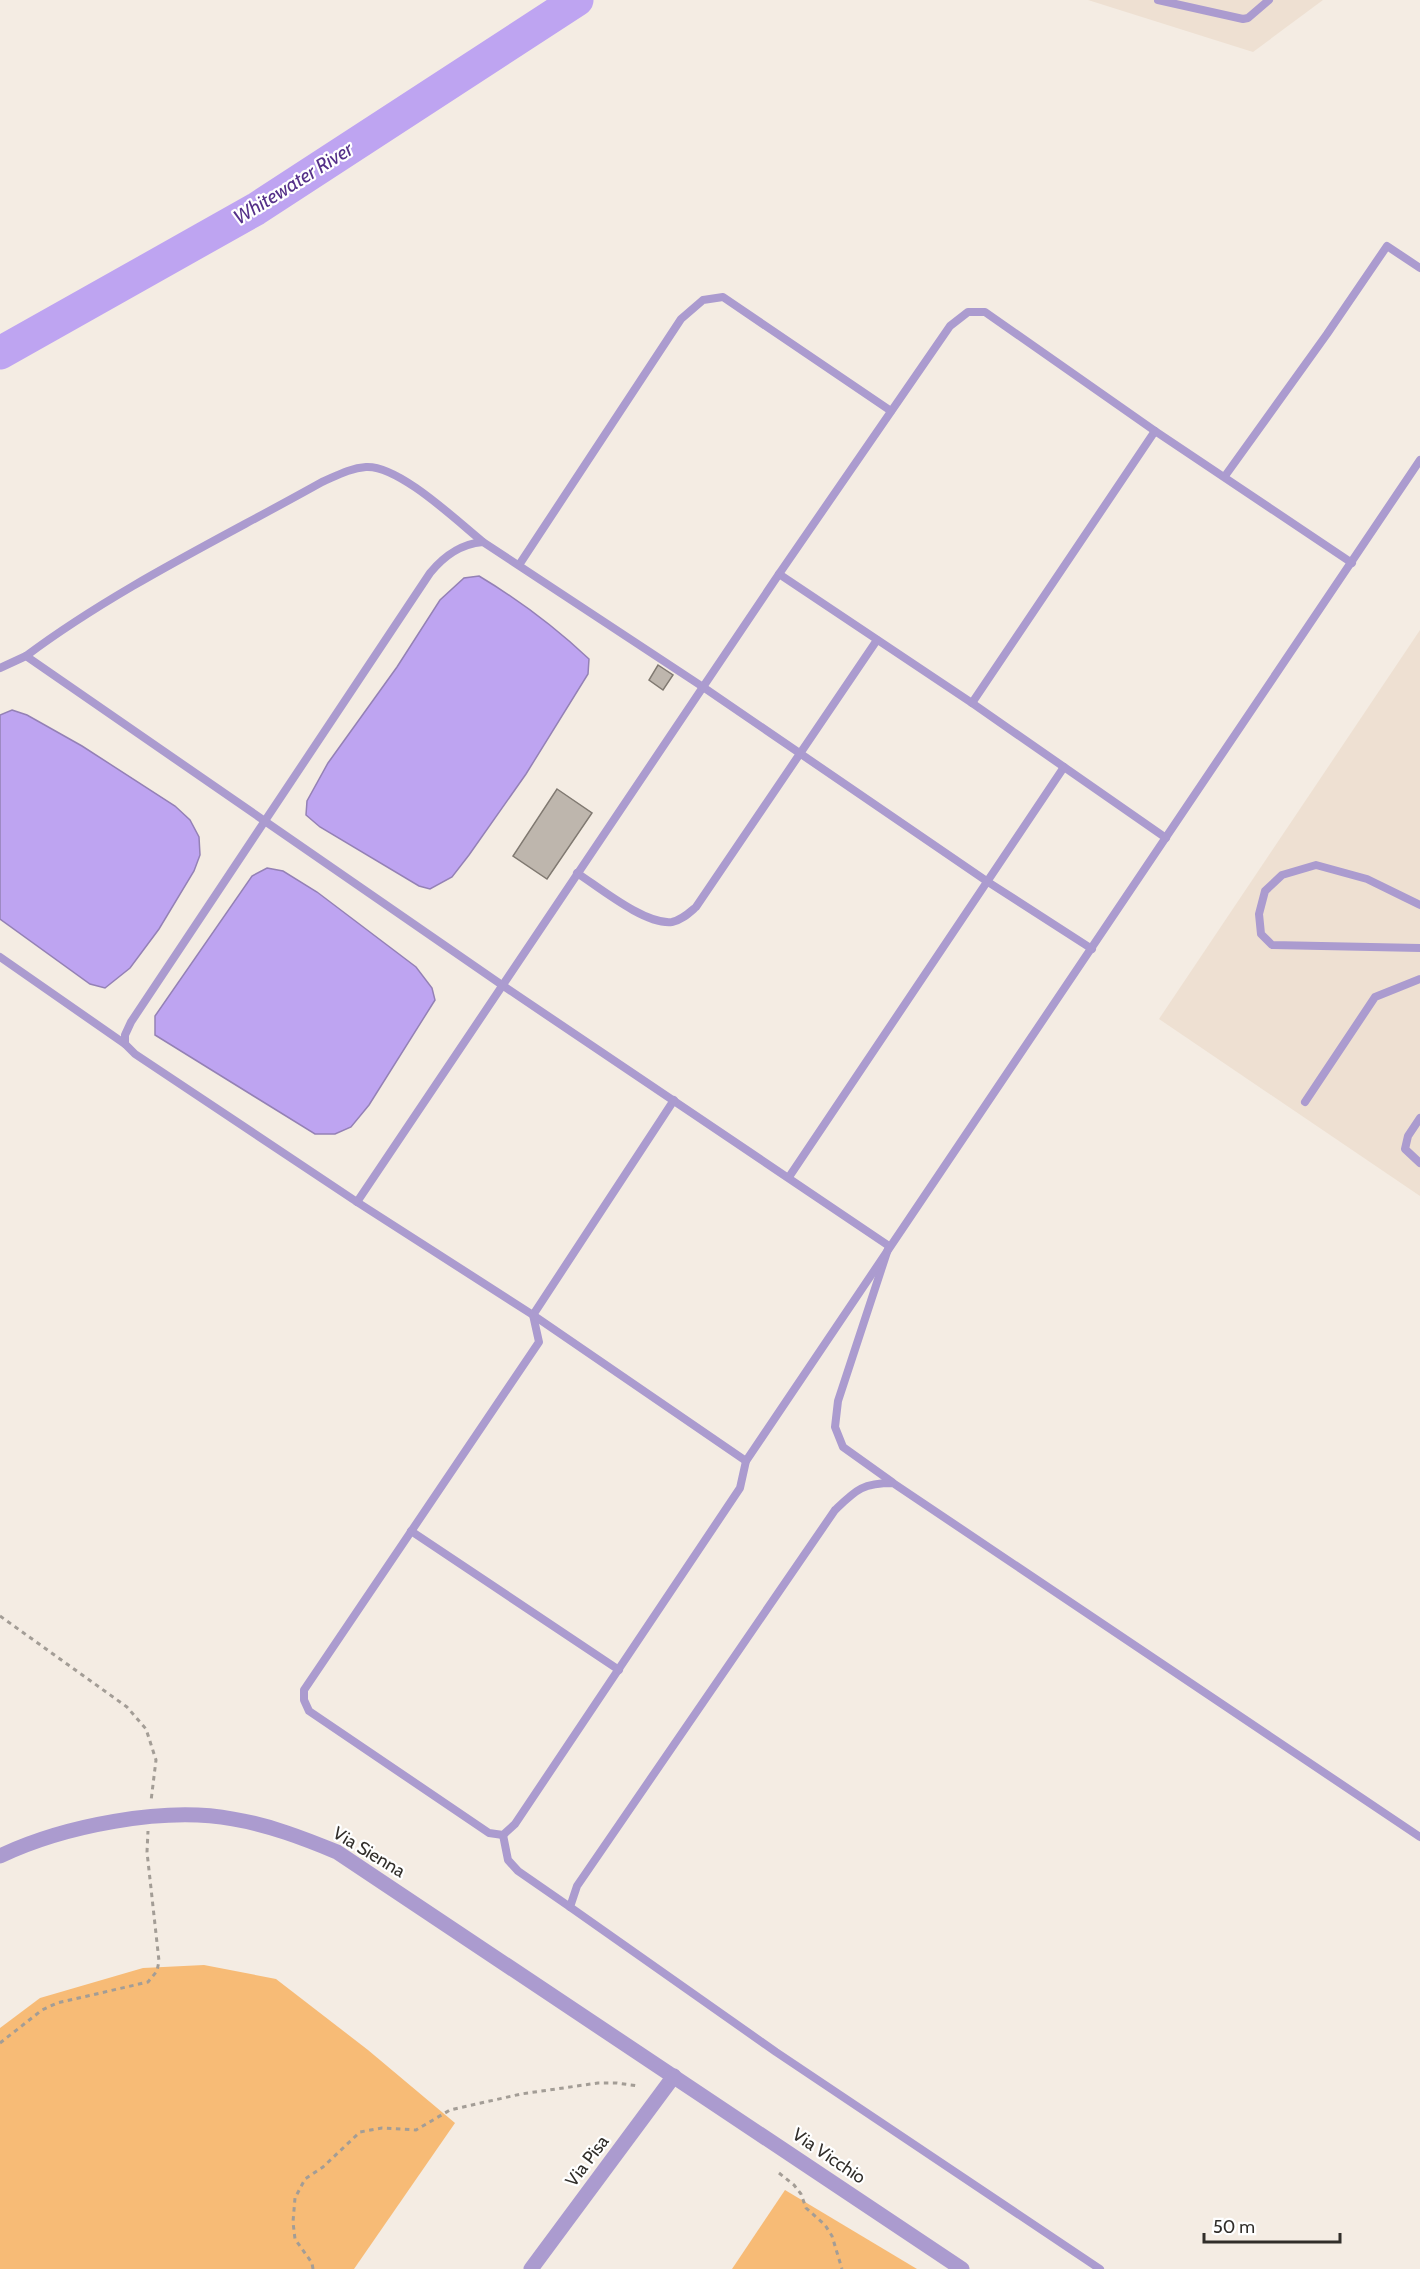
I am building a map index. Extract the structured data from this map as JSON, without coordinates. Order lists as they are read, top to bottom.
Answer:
{
  "streets": {
    "street": ["Via Sienna", "Via Vicchio", "Via Pisa"]
  },
  "crossings": [
    ["Via Sienna", "Via Vicchio"],
    ["Via Sienna", "Via Pisa"],
    ["Via Vicchio", "Via Pisa"]
  ],
  "water": ["Whitewater River"],
  "scale_bar": "50 m"
}
